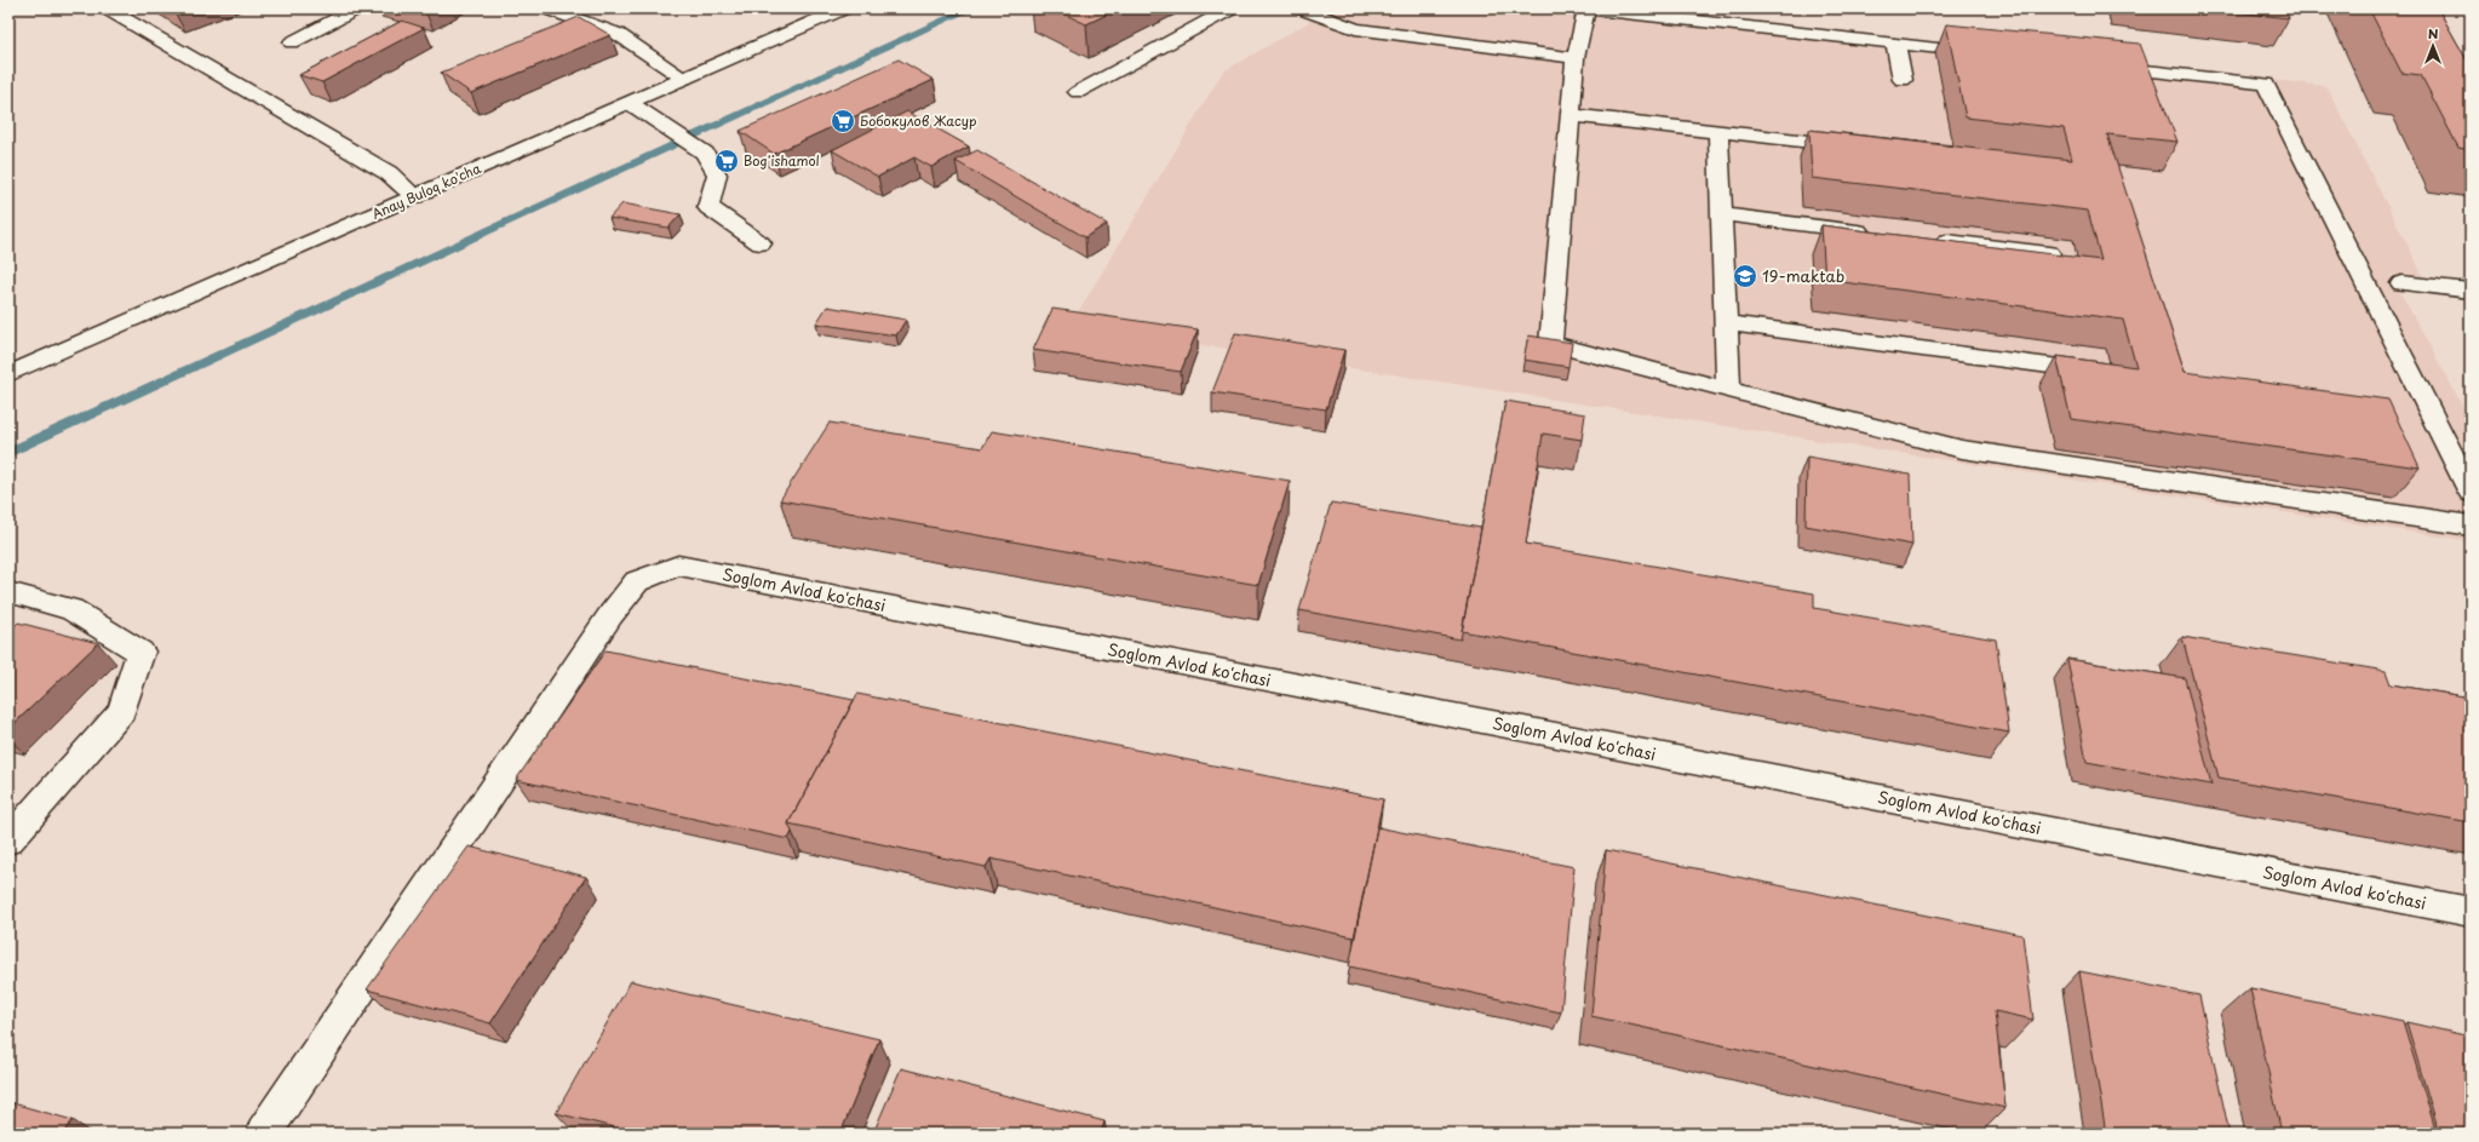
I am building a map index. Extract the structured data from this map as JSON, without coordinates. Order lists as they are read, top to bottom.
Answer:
{
  "streets": {
    "street": ["Anay Buloq ko'cha", "Soglom Avlod ko'chasi"]
  },
  "places": {
    "supermarket": ["Бобокулов Жасур", "Bog'ishamol"],
    "school or university": ["19-maktab"]
  },
  "north": "top"
}
